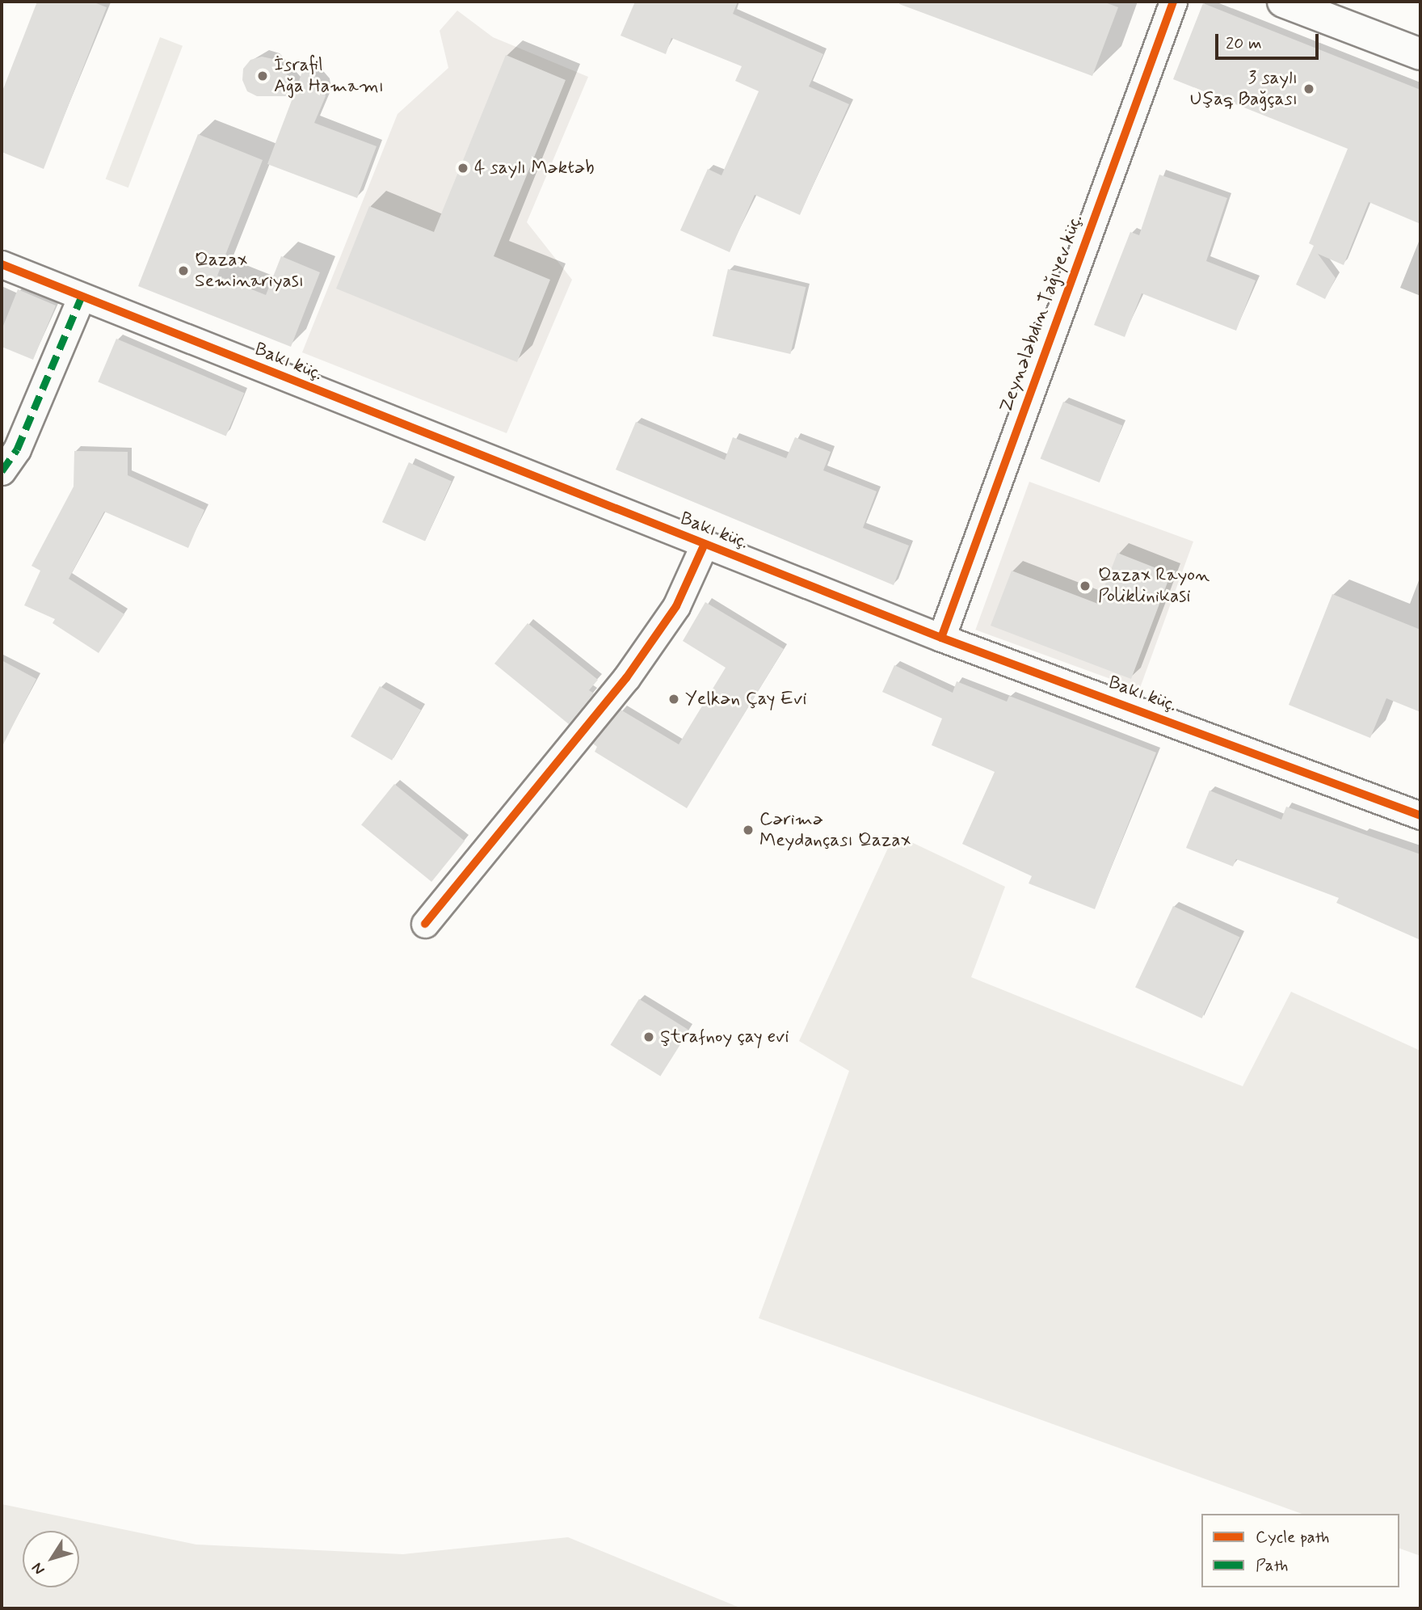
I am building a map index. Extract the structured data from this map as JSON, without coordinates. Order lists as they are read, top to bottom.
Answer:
{
  "streets": {
    "street": ["Zeynələbdin Tağıyev küç.", "Bakı küç."]
  },
  "crossings": [
    ["Zeynələbdin Tağıyev küç.", "Bakı küç."]
  ],
  "places": [
    "İsrafil Ağa Hamamı",
    "3 saylı Uşaq Bağçası",
    "4 saylı Məktəb",
    "Qazax Seminariyası",
    "Qazax Rayon Poliklinikasi",
    "Yelkən Çay Evi",
    "Cərimə Meydançası Qazax",
    "Ştrafnoy çay evi"
  ],
  "legend": ["Cycle path", "Path"],
  "scale_bar": "20 m",
  "north": "bottom left"
}
